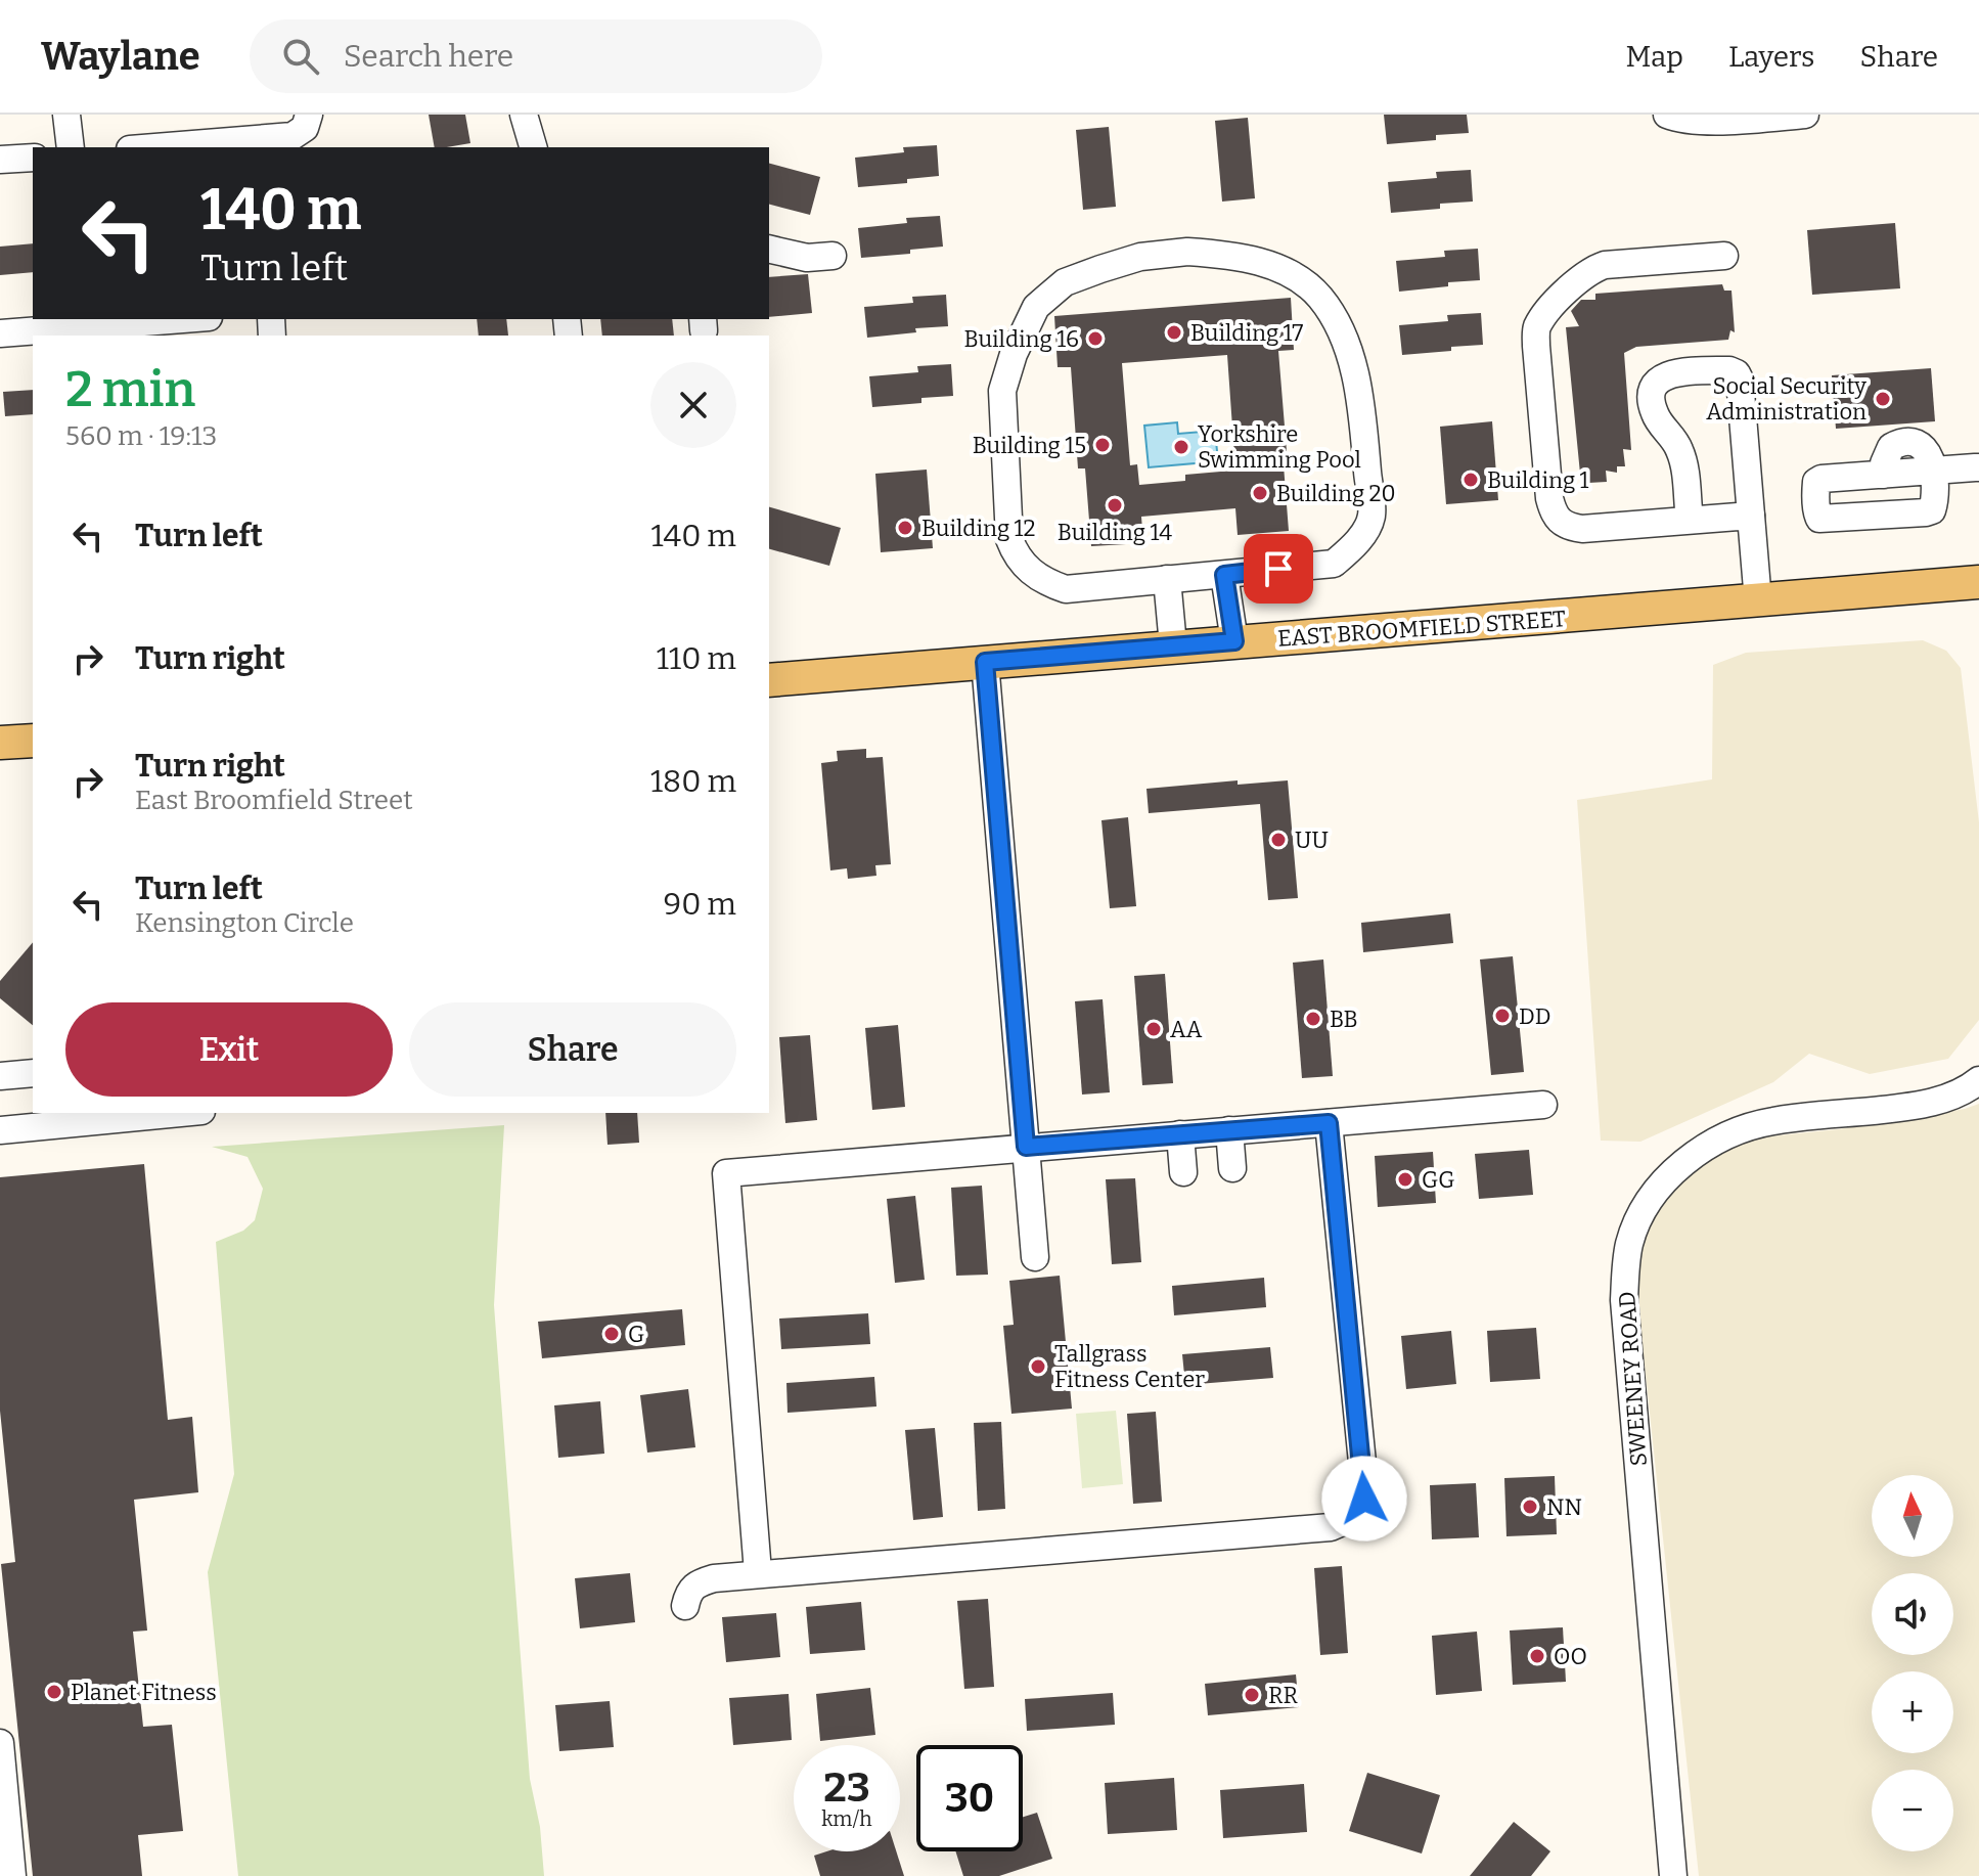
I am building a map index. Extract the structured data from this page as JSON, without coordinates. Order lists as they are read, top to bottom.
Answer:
{
  "streets": {
    "main road": ["EAST BROOMFIELD STREET"],
    "street": ["SWEENEY ROAD"]
  },
  "places": [
    "Building 17",
    "Building 16",
    "Social Security Administration",
    "Building 15",
    "Yorkshire Swimming Pool",
    "Building 1",
    "Building 20",
    "Building 14",
    "Building 12",
    "UU",
    "DD",
    "BB",
    "AA",
    "GG",
    "G",
    "Tallgrass Fitness Center",
    "NN",
    "OO",
    "Planet Fitness",
    "RR"
  ],
  "north": "top",
  "page": {
    "header": "Waylane",
    "search": "Search here",
    "nav": ["Map", "Layers", "Share"],
    "turn": ["140 m", "Turn left"],
    "heading": ["2 min", "560 m · 19:13"],
    "list": [
      {
        "name": "Turn left",
        "value": "140 m"
      },
      {
        "name": "Turn right",
        "value": "110 m"
      },
      {
        "name": "Turn right",
        "note": "East Broomfield Street",
        "value": "180 m"
      },
      {
        "name": "Turn left",
        "note": "Kensington Circle",
        "value": "90 m"
      }
    ],
    "buttons": ["Exit", "Share"],
    "map_buttons": ["+", "−"],
    "speed": "23 km/h",
    "limit": "30"
  }
}
